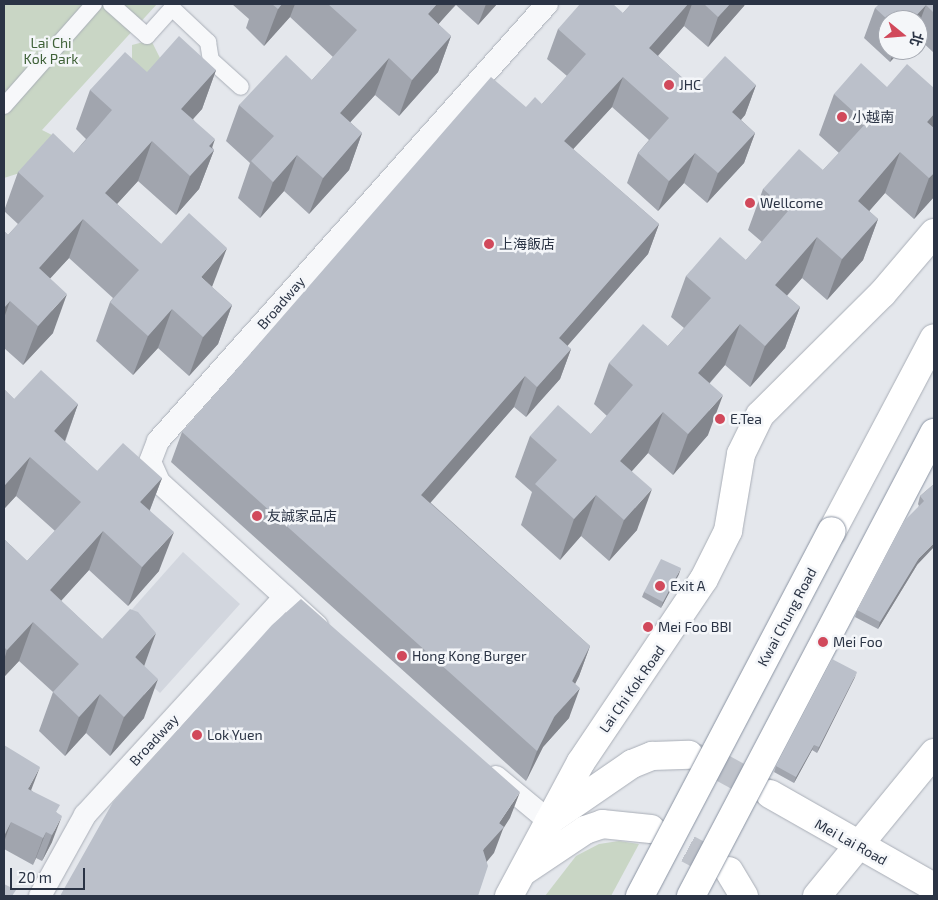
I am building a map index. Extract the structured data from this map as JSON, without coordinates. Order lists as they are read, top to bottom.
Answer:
{
  "streets": {
    "main road": ["Kwai Chung Road", "Lai Chi Kok Road", "Mei Lai Road"],
    "street": ["Broadway"]
  },
  "parks": ["Lai Chi Kok Park"],
  "places": [
    "JHC",
    "小越南",
    "Wellcome",
    "上海飯店",
    "E.Tea",
    "友誠家品店",
    "Exit A",
    "Mei Foo BBI",
    "Mei Foo",
    "Hong Kong Burger",
    "Lok Yuen"
  ],
  "scale_bar": "20 m",
  "north": "right"
}
